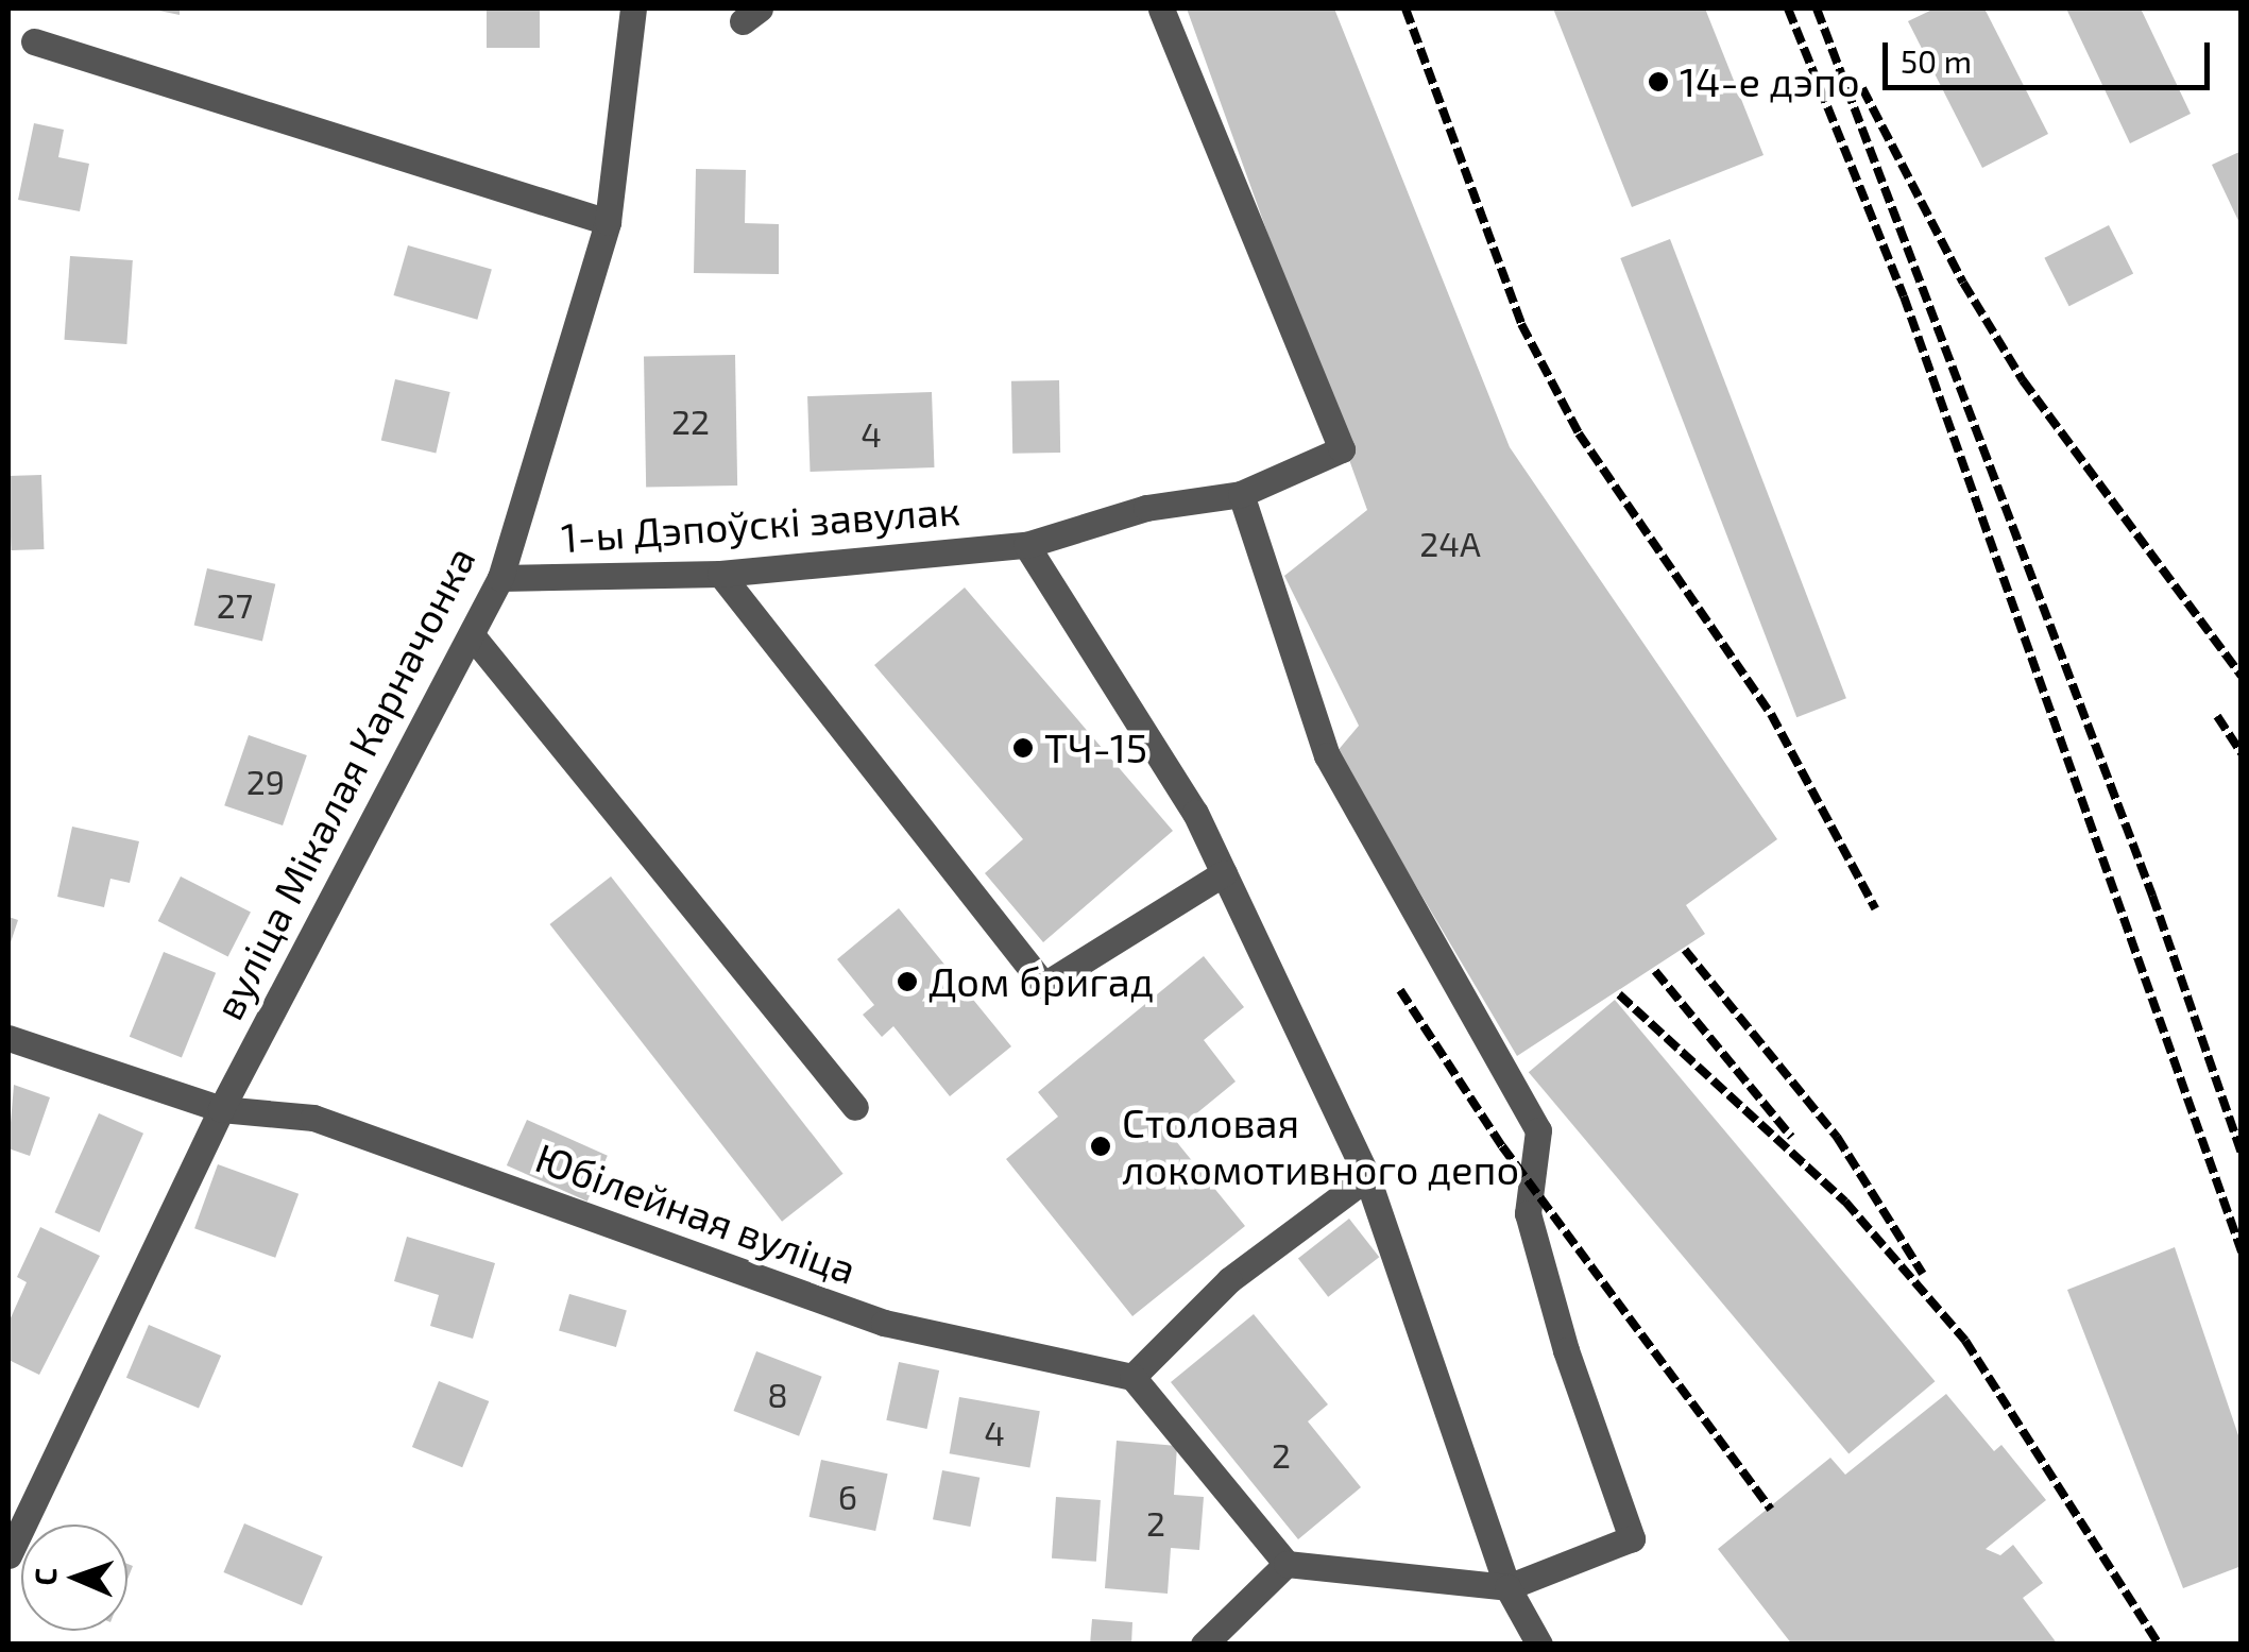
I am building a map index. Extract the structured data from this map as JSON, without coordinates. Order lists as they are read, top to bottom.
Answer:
{
  "streets": {
    "street": ["1-ы Дэпоўскі завулак", "вуліца Мікалая Карначонка", "Юбілейная вуліца"]
  },
  "crossings": [
    ["1-ы Дэпоўскі завулак", "вуліца Мікалая Карначонка"],
    ["вуліца Мікалая Карначонка", "Юбілейная вуліца"]
  ],
  "places": [
    "14-е дэпо",
    "ТЧ-15",
    "Дом бригад",
    "Столовая локомотивного депо"
  ],
  "house_numbers": [
    "22",
    "4",
    "24А",
    "27",
    "29",
    "8",
    "4",
    "2",
    "6",
    "2"
  ],
  "scale_bar": "50 m",
  "north": "left"
}
